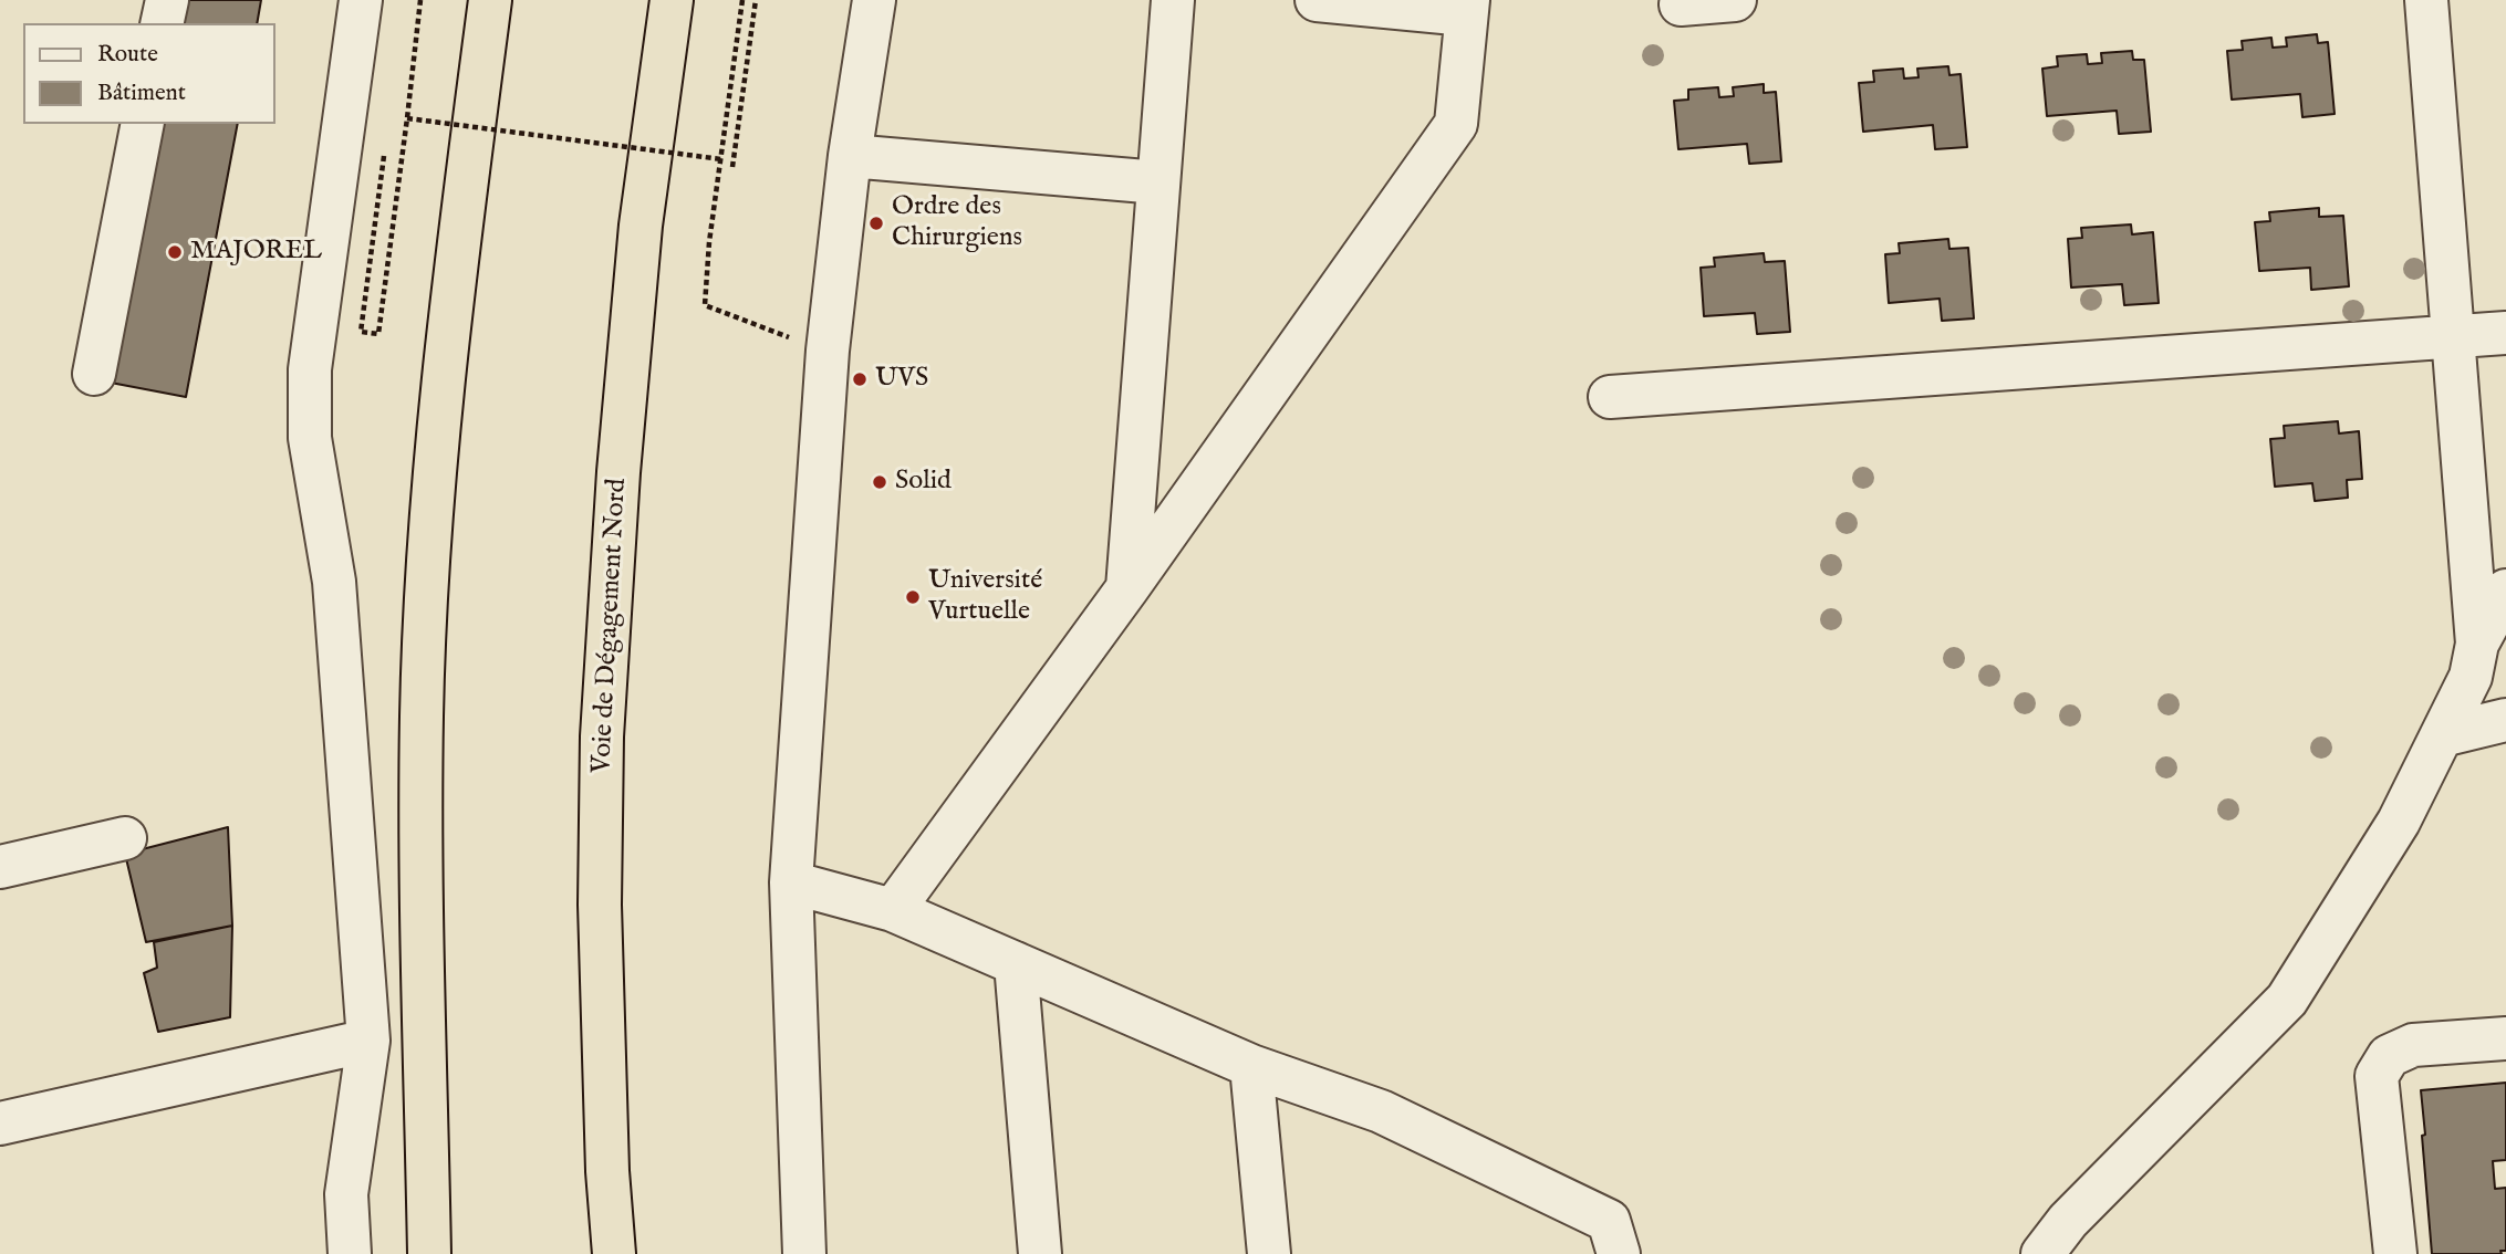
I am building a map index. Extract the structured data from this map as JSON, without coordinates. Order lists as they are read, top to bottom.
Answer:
{
  "streets": {
    "highway": ["Voie de Dégagement Nord"]
  },
  "places": [
    "Ordre des Chirurgiens",
    "MAJOREL",
    "UVS",
    "Solid",
    "Université Vurtuelle"
  ],
  "legend": ["Route", "Bâtiment"]
}
